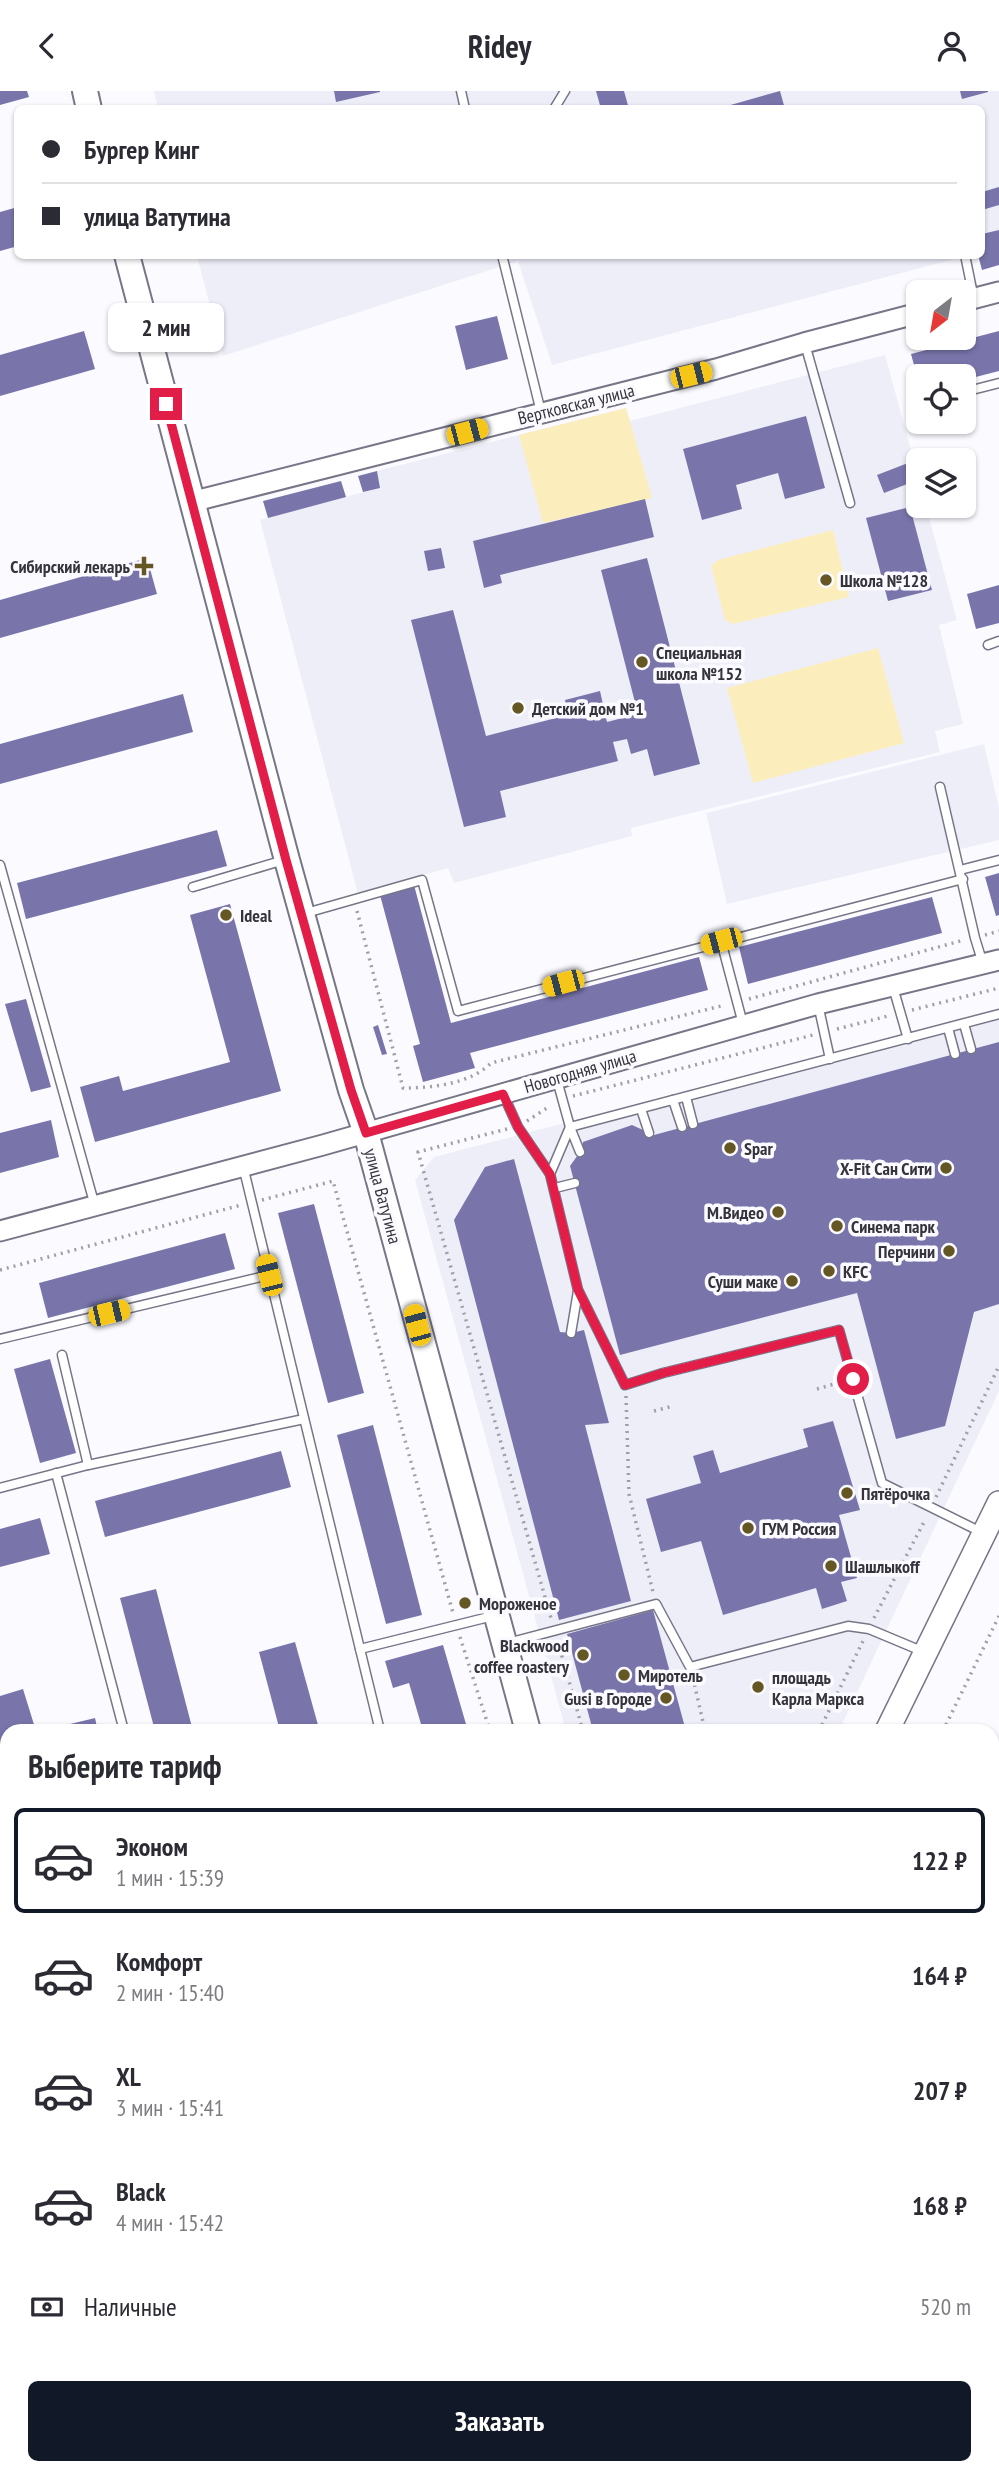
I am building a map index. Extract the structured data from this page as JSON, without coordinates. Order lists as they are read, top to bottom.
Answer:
{
  "streets": {
    "main road": ["улица Ватутина"],
    "street": ["Вертковская улица", "Новогодняя улица"]
  },
  "crossings": [
    ["Вертковская улица", "улица Ватутина"],
    ["Новогодняя улица", "улица Ватутина"]
  ],
  "places": {
    "health": ["Сибирский лекарь"],
    "other": [
      "Школа №128",
      "Специальная школа №152",
      "Детский дом №1",
      "Ideal",
      "Spar",
      "X-Fit Сан Сити",
      "М.Видео",
      "Синема парк",
      "Перчини",
      "KFC",
      "Суши маке",
      "Пятёрочка",
      "ГУМ Россия",
      "Шашлыкоff",
      "Мороженое",
      "Blackwood coffee roastery",
      "Миротель",
      "площадь Карла Маркса",
      "Gusi в Городе"
    ]
  },
  "north": "bottom left",
  "page": {
    "header": "Ridey",
    "banner": ["Бургер Кинг", "улица Ватутина"],
    "bubble": "2 мин",
    "heading": "Выберите тариф",
    "list": [
      {
        "name": "Эконом",
        "note": "1 мин · 15:39",
        "value": "122 ₽"
      },
      {
        "name": "Комфорт",
        "note": "2 мин · 15:40",
        "value": "164 ₽"
      },
      {
        "name": "XL",
        "note": "3 мин · 15:41",
        "value": "207 ₽"
      },
      {
        "name": "Black",
        "note": "4 мин · 15:42",
        "value": "168 ₽"
      }
    ],
    "pay": ["Наличные", "520 m"],
    "buttons": "Заказать"
  }
}
